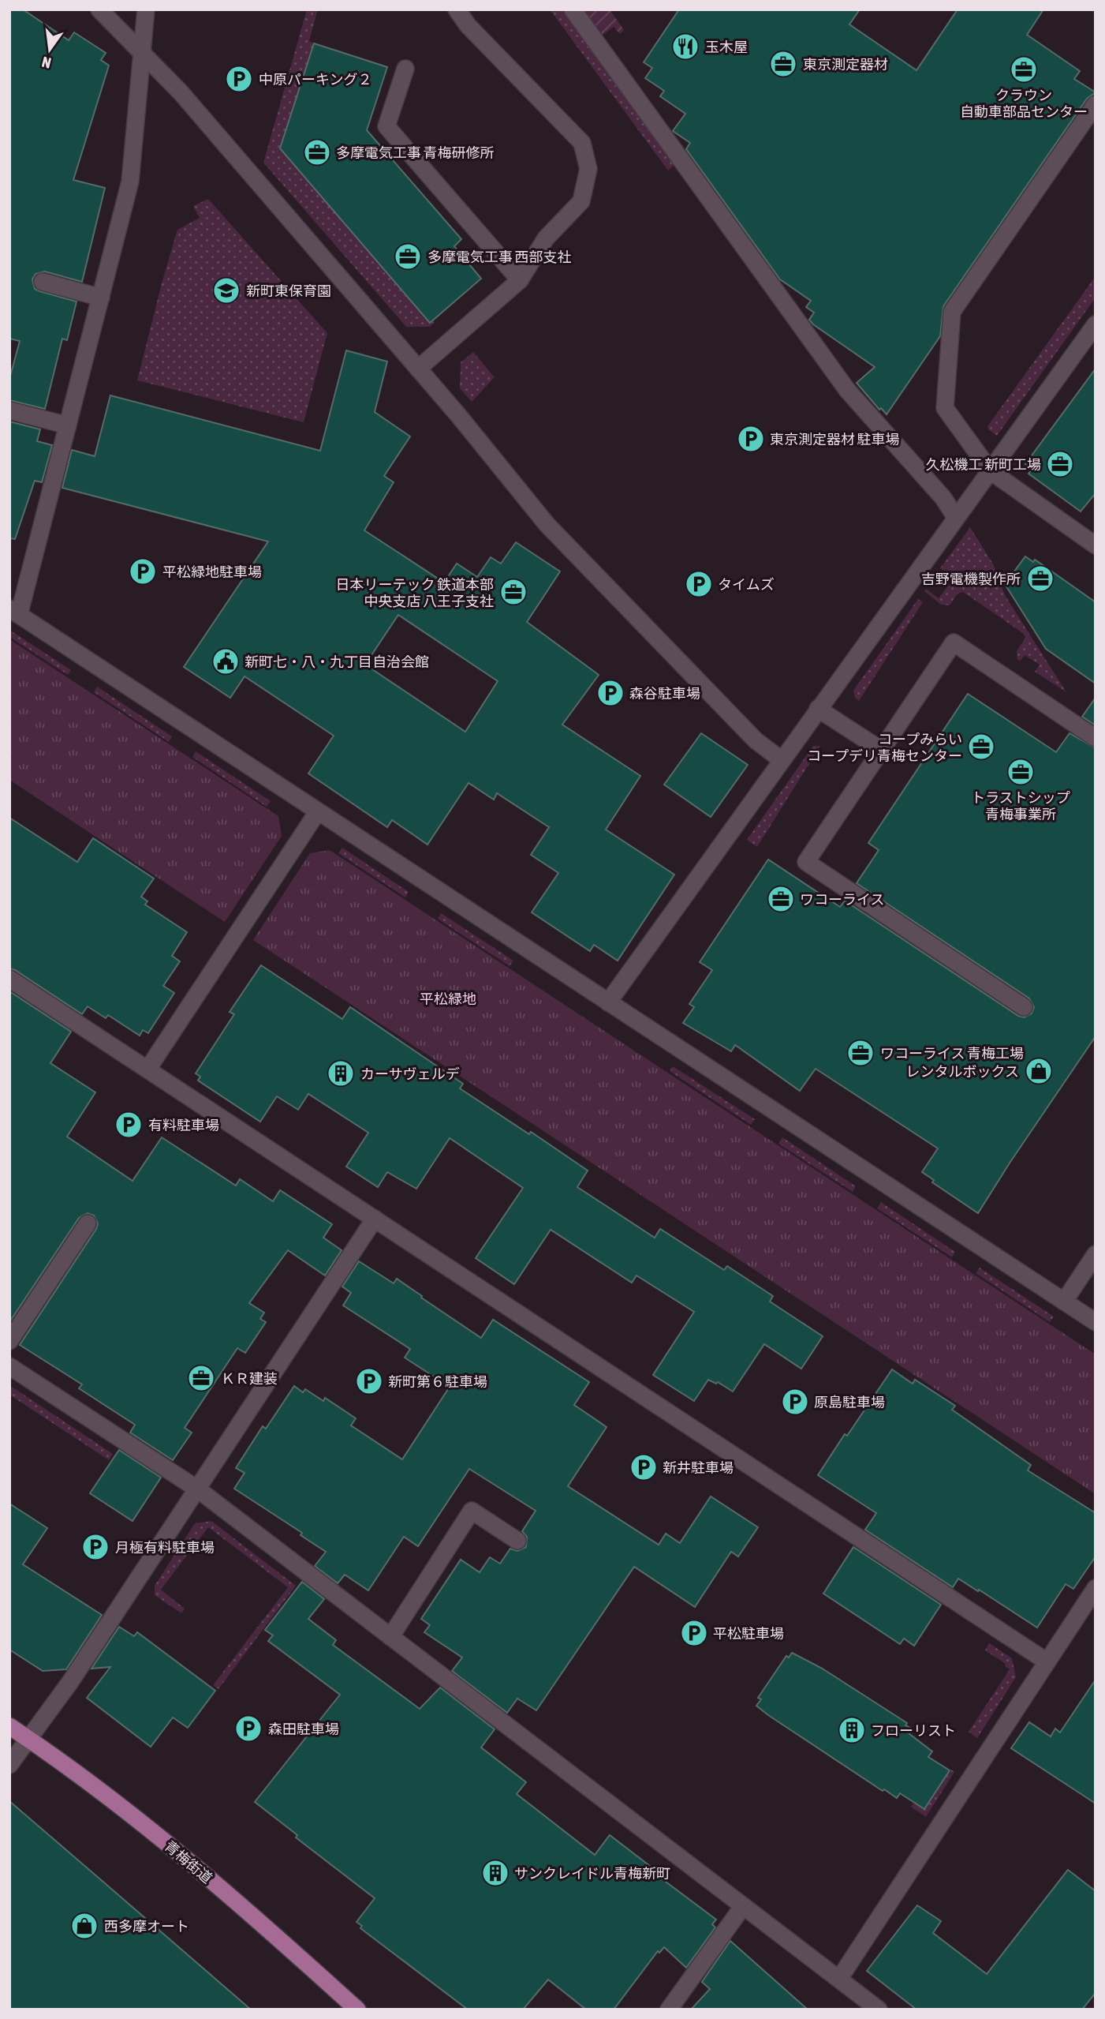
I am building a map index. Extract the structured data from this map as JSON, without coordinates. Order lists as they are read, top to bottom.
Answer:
{
  "streets": {
    "main road": ["青梅街道"]
  },
  "parks": ["平松緑地"],
  "places": {
    "restaurant": ["玉木屋"],
    "office": [
      "東京測定器材",
      "クラウン 自動車部品センター",
      "多摩電気工事 青梅研修所",
      "多摩電気工事 西部支社",
      "久松機工 新町工場",
      "吉野電機製作所",
      "日本リーテック 鉄道本部 中央支店 八王子支社",
      "コープみらい コープデリ青梅センター",
      "トラストシップ 青梅事業所",
      "ワコーライス",
      "ワコーライス 青梅工場",
      "ＫＲ建装"
    ],
    "parking": [
      "中原パーキング２",
      "東京測定器材 駐車場",
      "平松緑地駐車場",
      "タイムズ",
      "森谷駐車場",
      "有料駐車場",
      "新町第６駐車場",
      "原島駐車場",
      "新井駐車場",
      "月極有料駐車場",
      "平松駐車場",
      "森田駐車場"
    ],
    "school or university": ["新町東保育園"],
    "public building": ["新町七・八・九丁目自治会館"],
    "shop": ["レンタルボックス", "西多摩オート"],
    "building": ["カーサヴェルデ", "フローリスト", "サンクレイドル青梅新町"]
  },
  "north": "bottom"
}
